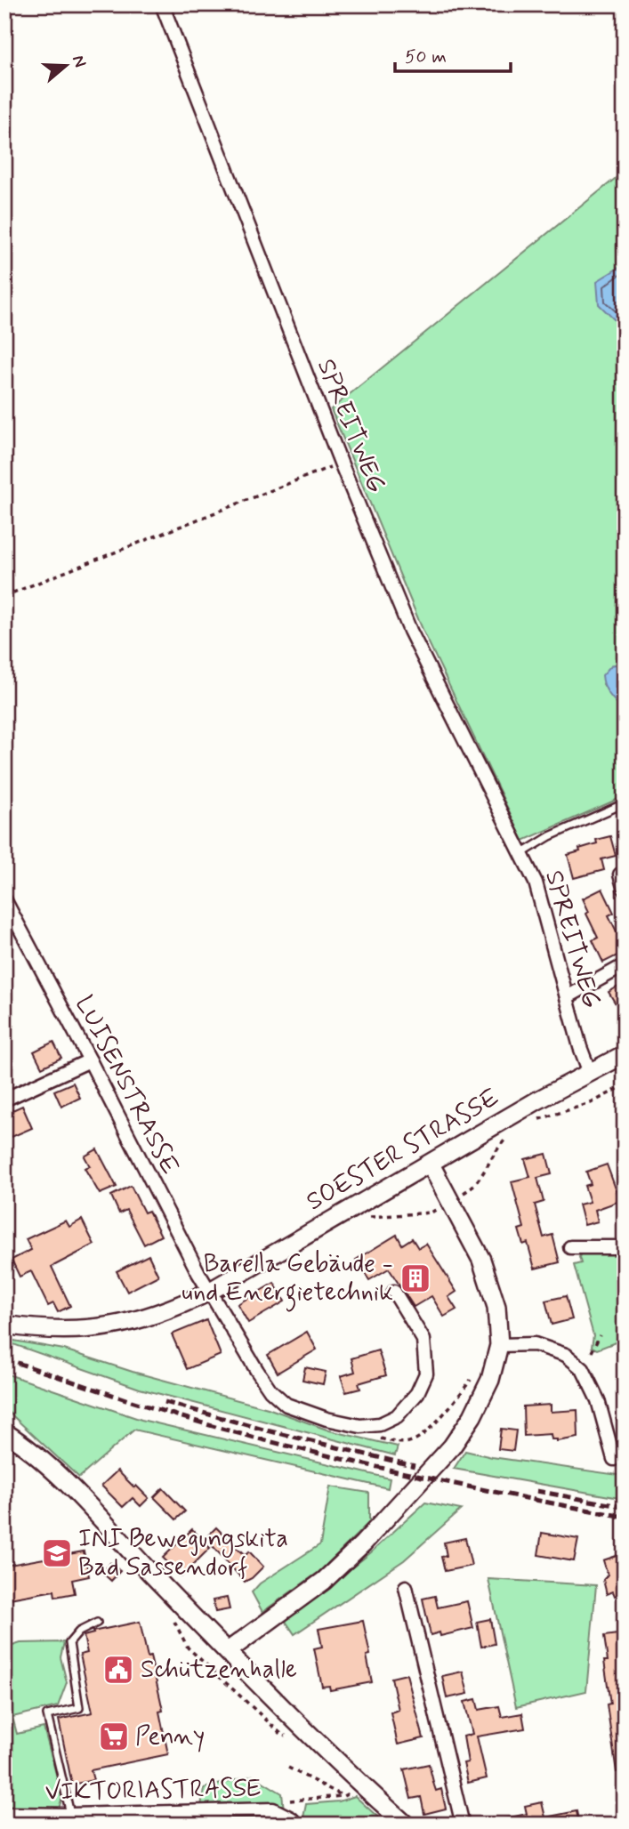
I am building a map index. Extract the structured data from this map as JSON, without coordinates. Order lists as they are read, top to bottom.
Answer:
{
  "streets": {
    "street": [
      "SPREITWEG",
      "LUISENSTRASSE",
      "SOESTER STRASSE",
      "VIKTORIASTRASSE"
    ]
  },
  "crossings": [
    ["SPREITWEG", "SOESTER STRASSE"],
    ["LUISENSTRASSE", "SOESTER STRASSE"]
  ],
  "places": {
    "building": ["Barella Gebäude - und Energietechnik"],
    "school or university": ["INI Bewegungskita Bad Sassendorf"],
    "public building": ["Schützenhalle"],
    "supermarket": ["Penny"]
  },
  "scale_bar": "50 m",
  "north": "right"
}
